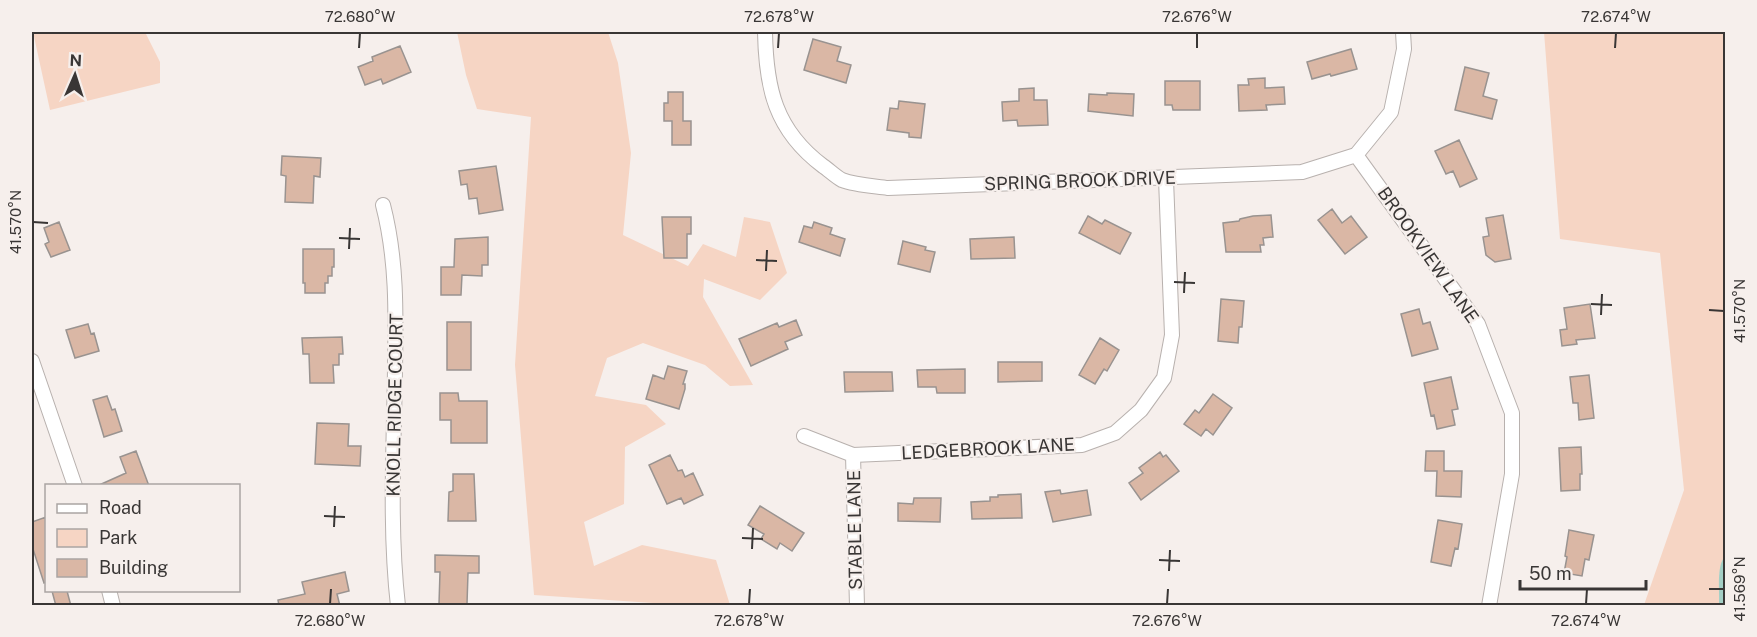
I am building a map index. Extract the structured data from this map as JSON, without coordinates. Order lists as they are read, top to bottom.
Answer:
{
  "streets": {
    "street": [
      "SPRING BROOK DRIVE",
      "BROOKVIEW LANE",
      "KNOLL RIDGE COURT",
      "LEDGEBROOK LANE",
      "STABLE LANE"
    ]
  },
  "crossings": [
    ["SPRING BROOK DRIVE", "BROOKVIEW LANE"],
    ["SPRING BROOK DRIVE", "LEDGEBROOK LANE"],
    ["LEDGEBROOK LANE", "STABLE LANE"]
  ],
  "legend": ["Road", "Park", "Building"],
  "scale_bar": "50 m",
  "north": "top",
  "coordinates": [
    "72.680°W",
    "72.678°W",
    "72.676°W",
    "72.674°W",
    "41.570°N",
    "41.569°N"
  ]
}
